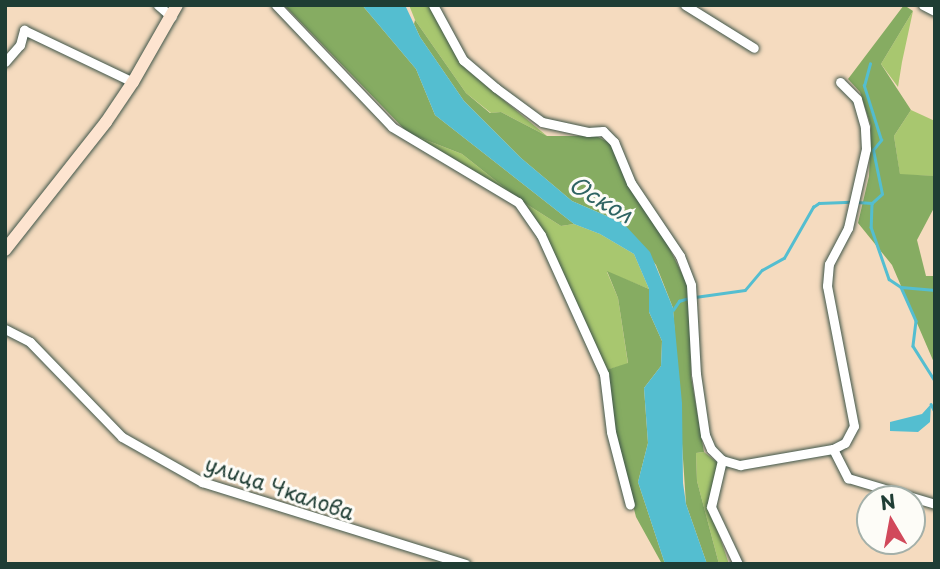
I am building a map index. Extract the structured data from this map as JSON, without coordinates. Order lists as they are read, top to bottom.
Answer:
{
  "streets": {
    "street": ["улица Чкалова"]
  },
  "water": ["Оскол"],
  "north": "top"
}
